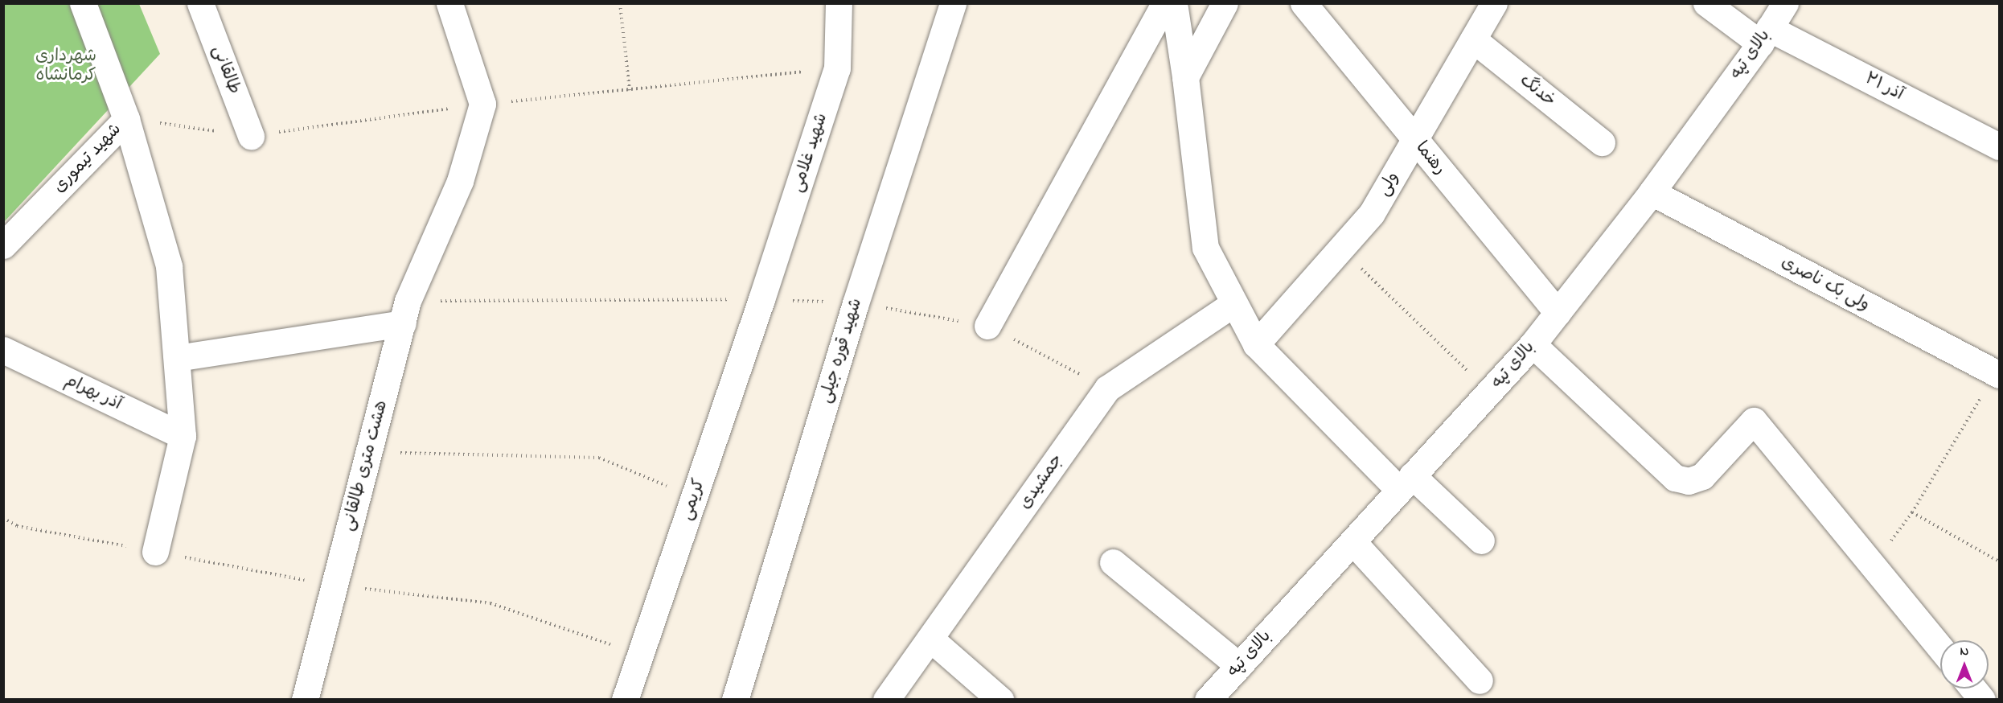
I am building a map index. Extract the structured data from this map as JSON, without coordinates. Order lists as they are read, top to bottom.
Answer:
{
  "streets": {
    "street": [
      "بالای تپه",
      "طالقانی",
      "۲۱ آذر",
      "خدنگ",
      "شهید غلامی",
      "شهید تیموری",
      "رهنما",
      "ولی",
      "ولی بک ناصری",
      "شهید قوره جیلی",
      "آذر بهرام",
      "هشت متری طالقانی",
      "جمشیدی",
      "کریمی"
    ]
  },
  "crossings": [
    ["بالای تپه", "۲۱ آذر"],
    ["بالای تپه", "رهنما"],
    ["بالای تپه", "ولی بک ناصری"],
    ["خدنگ", "ولی"],
    ["شهید غلامی", "کریمی"],
    ["رهنما", "ولی"]
  ],
  "parks": ["شهرداری کرمانشاه"],
  "north": "top"
}
